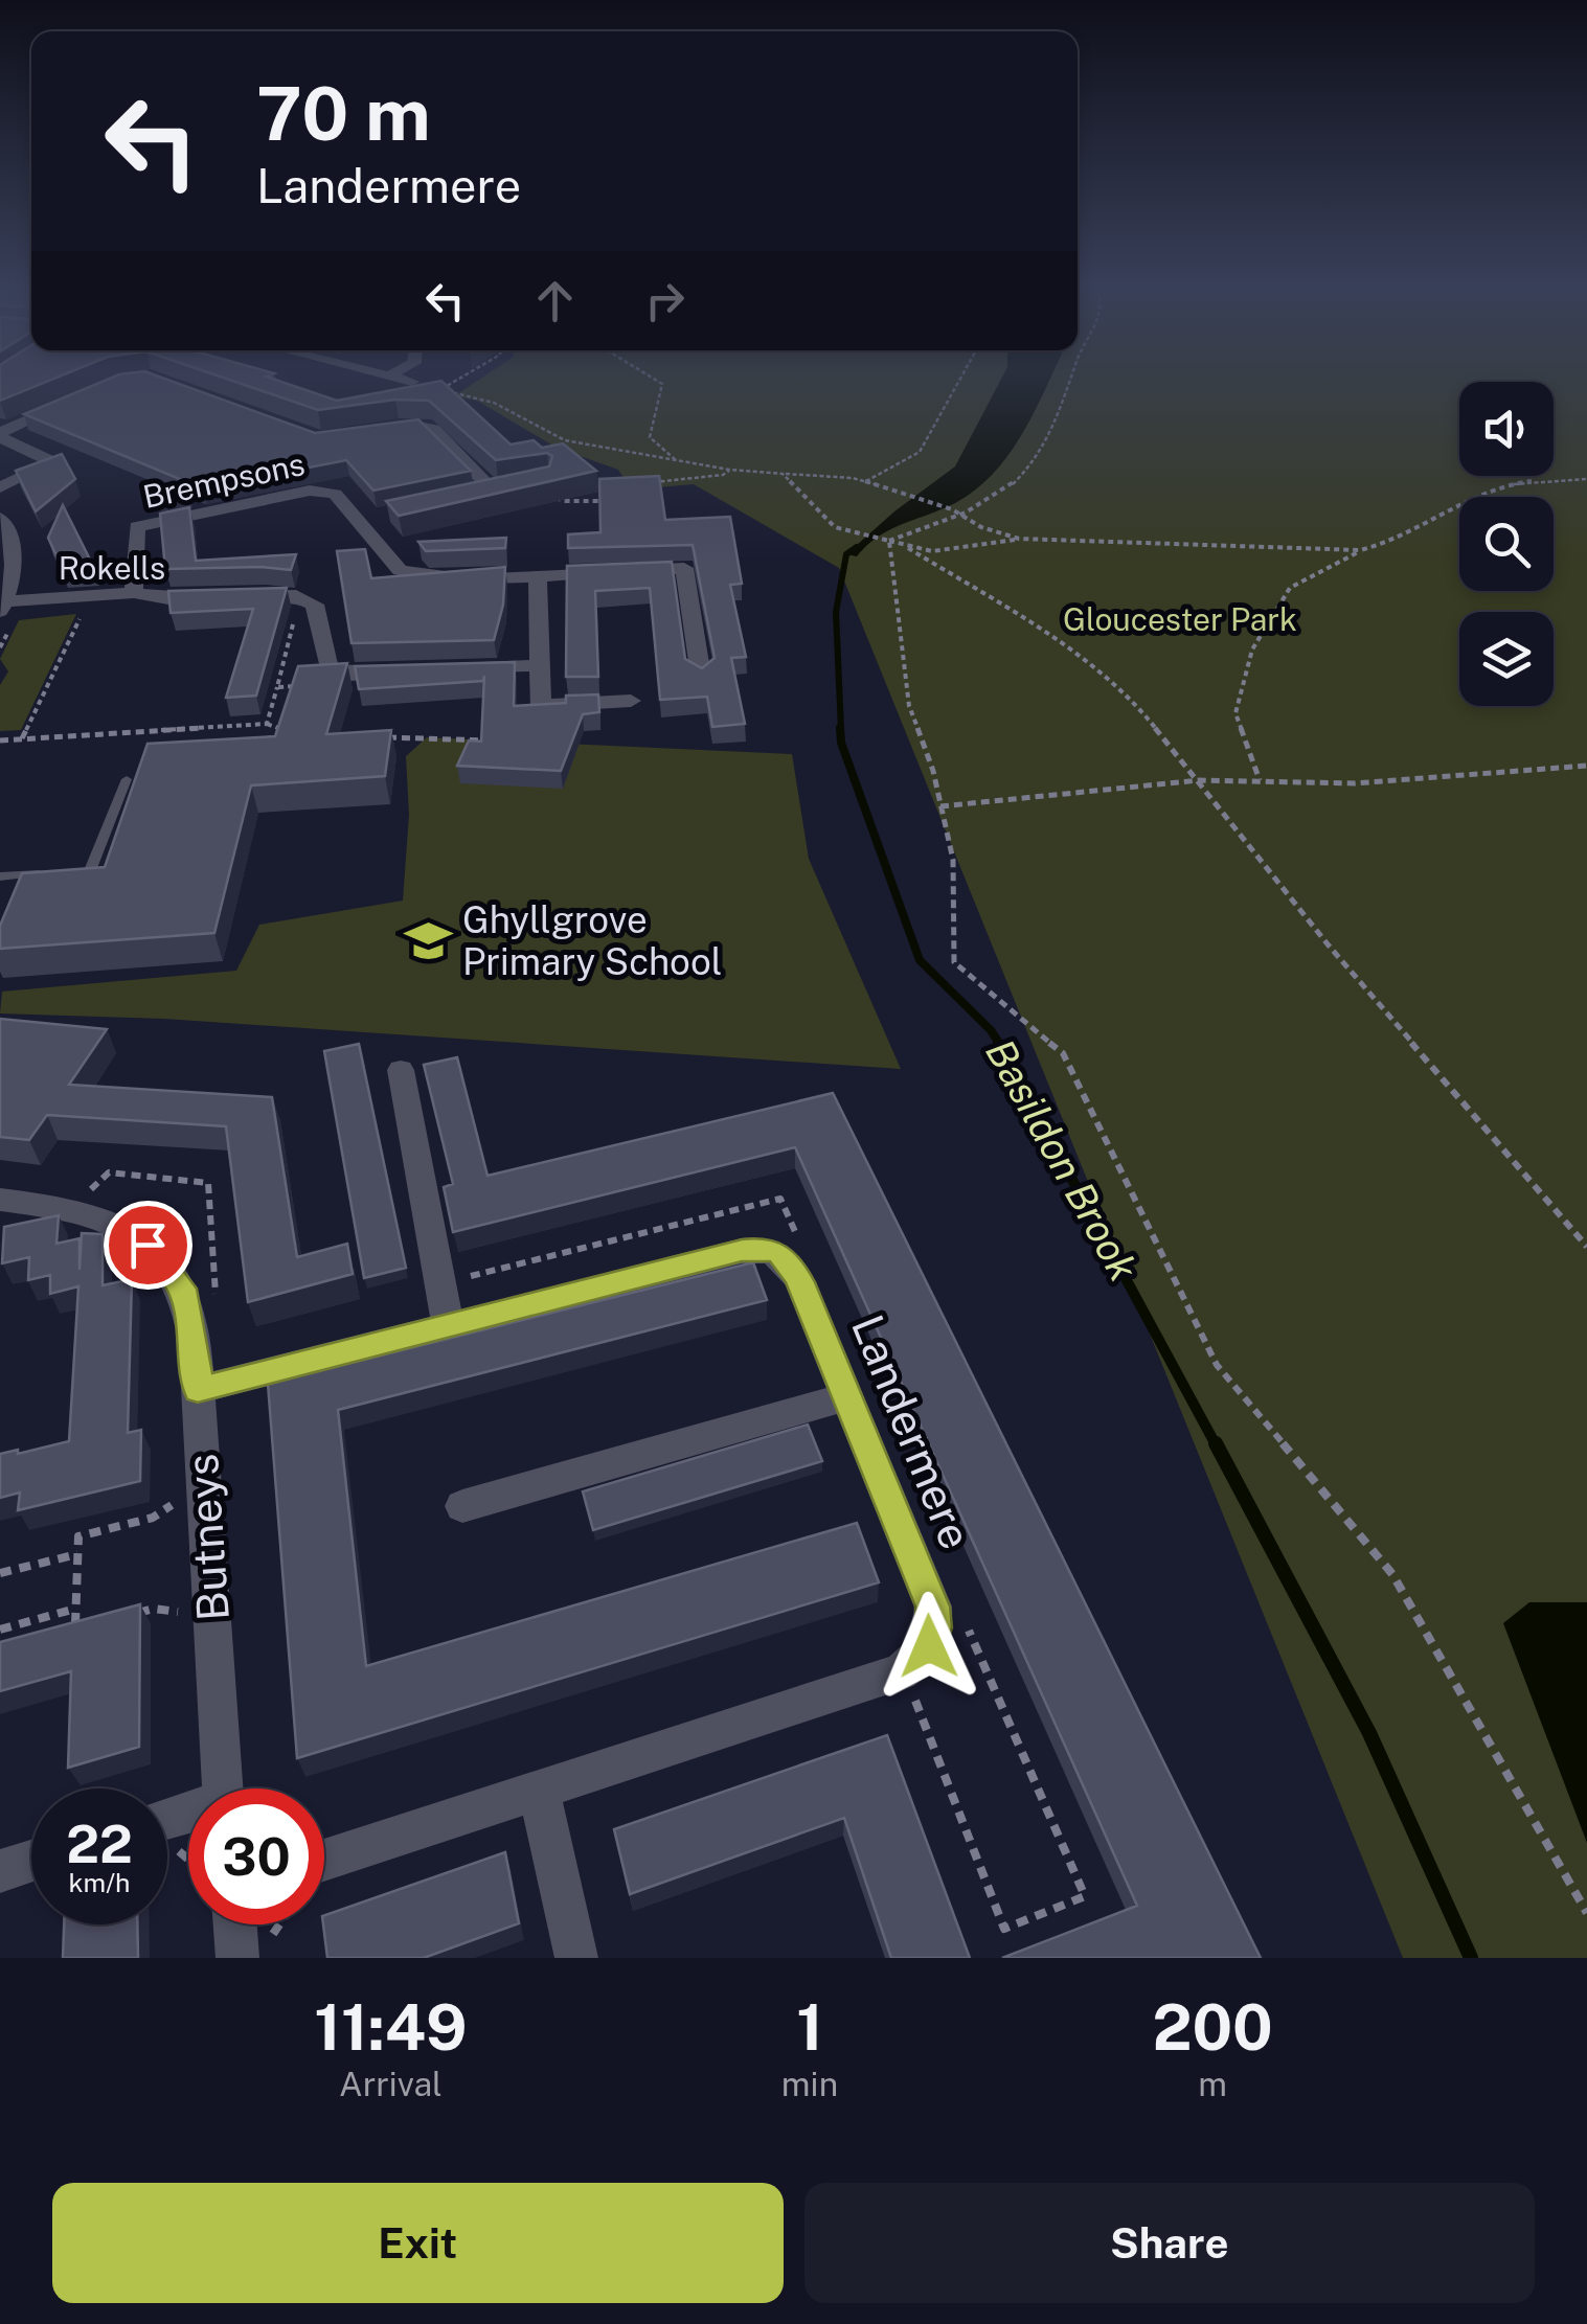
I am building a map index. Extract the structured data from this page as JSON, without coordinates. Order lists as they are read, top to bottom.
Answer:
{
  "streets": {
    "street": [
      "Brempsons",
      "Rokells",
      "Landermere",
      "Butneys"
    ]
  },
  "crossings": [
    ["Brempsons", "Rokells"],
    ["Landermere", "Butneys"]
  ],
  "water": ["Basildon Brook"],
  "parks": ["Gloucester Park"],
  "places": {
    "school or university": ["Ghyllgrove Primary School"]
  },
  "page": {
    "turn": ["70 m", "Landermere"],
    "speed": "22 km/h",
    "limit": "30",
    "eta": [
      "11:49",
      "Arrival",
      "1",
      "min",
      "200",
      "m"
    ],
    "buttons": ["Exit", "Share"]
  }
}
